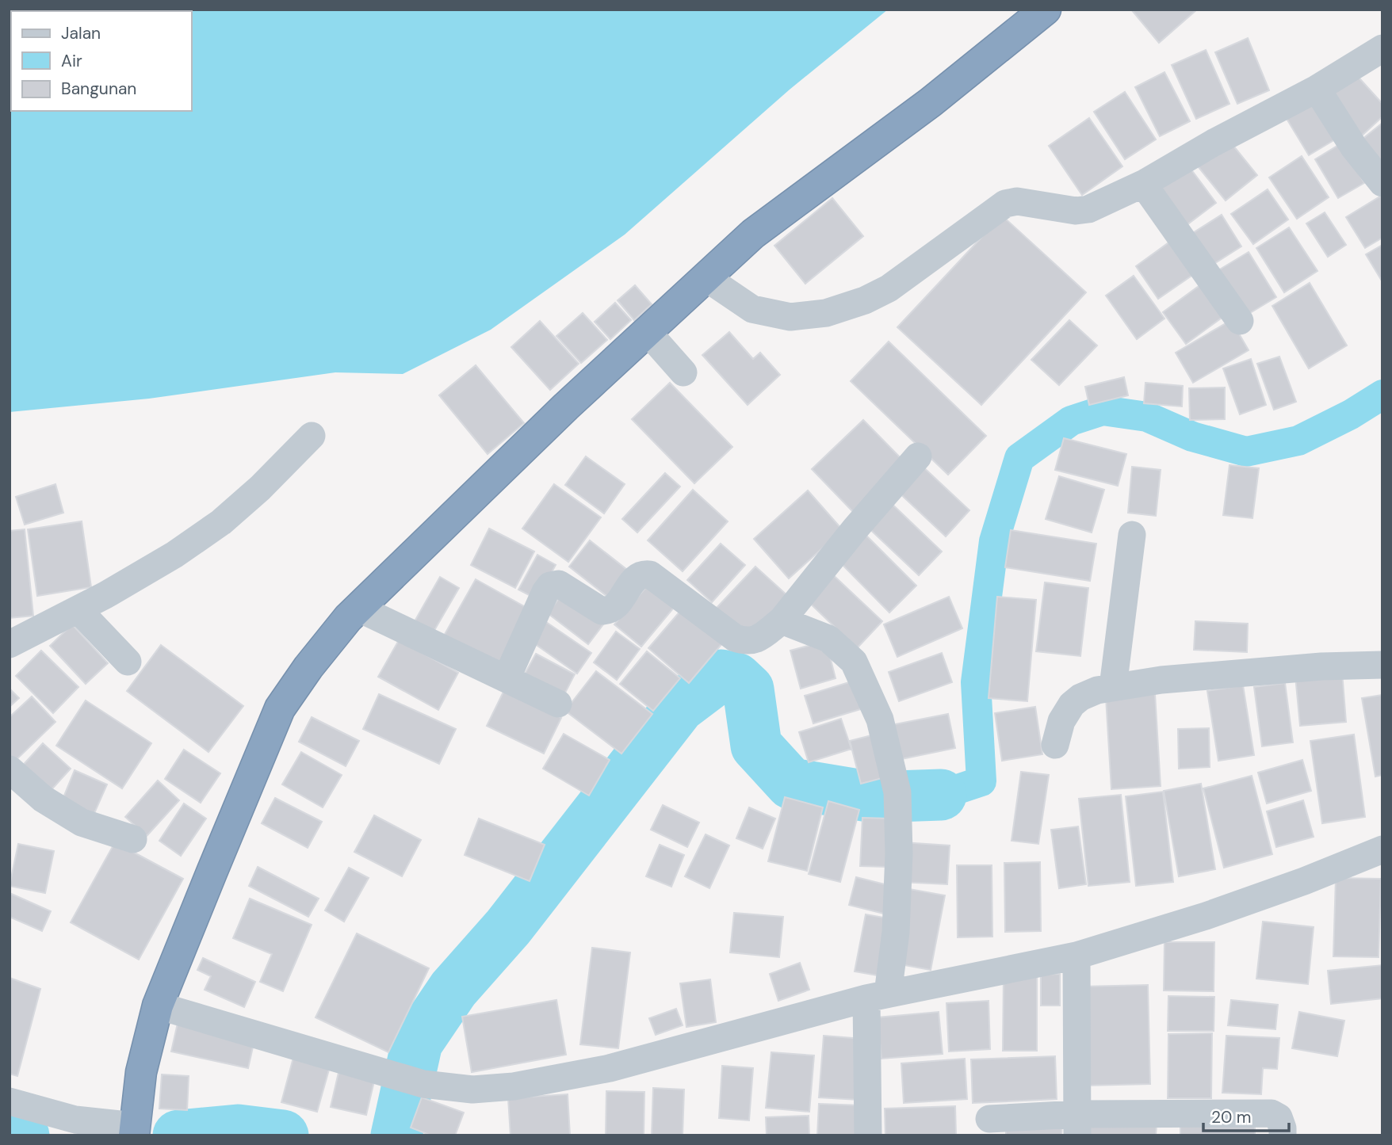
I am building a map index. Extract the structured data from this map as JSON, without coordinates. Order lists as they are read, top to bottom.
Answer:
{
  "legend": ["Jalan", "Air", "Bangunan"],
  "scale_bar": "20 m"
}
